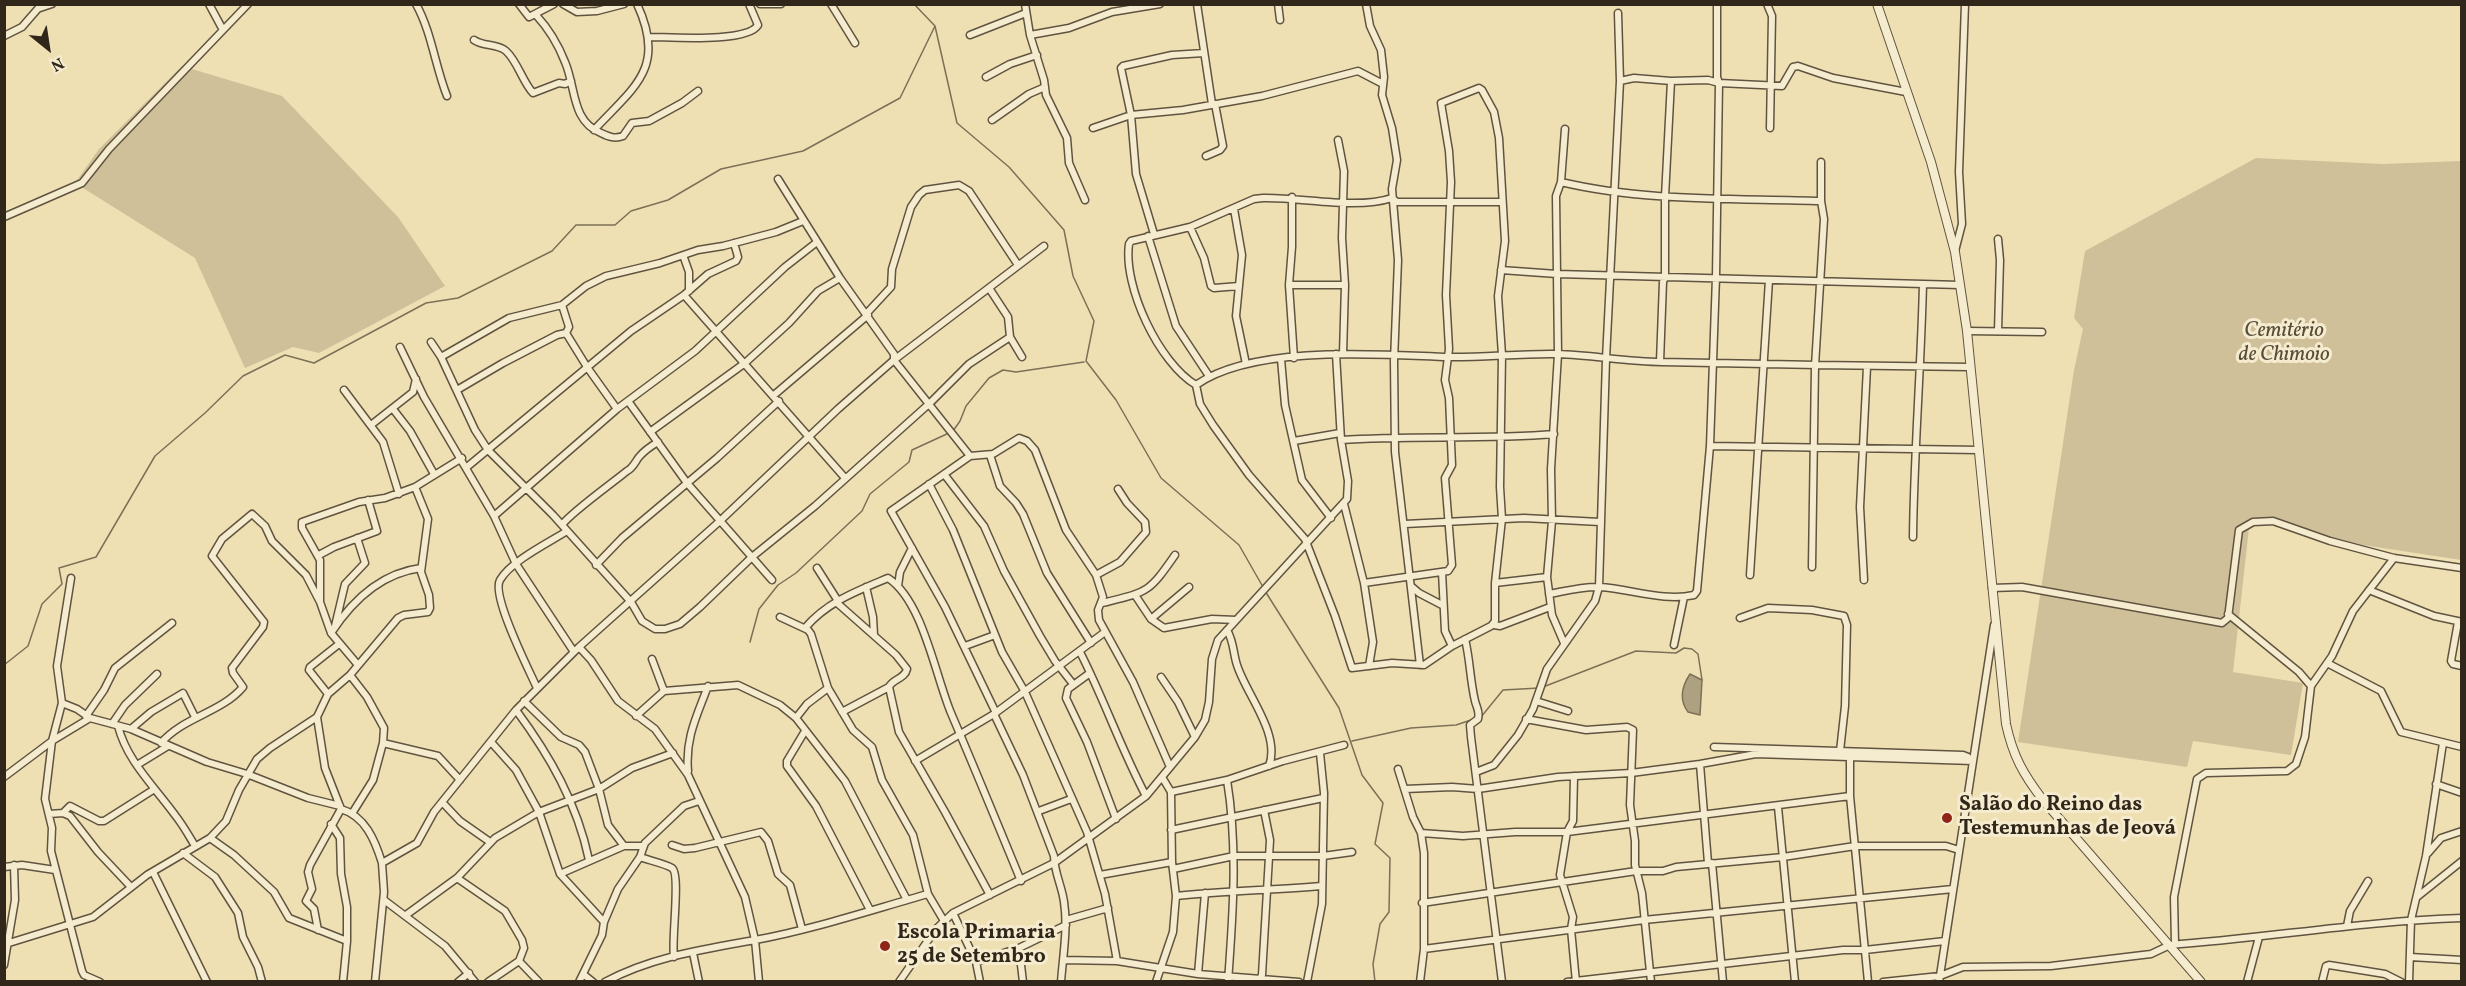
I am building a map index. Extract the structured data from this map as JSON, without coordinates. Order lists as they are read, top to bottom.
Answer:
{
  "parks": ["Cemitério de Chimoio"],
  "places": ["Salão do Reino das Testemunhas de Jeová", "Escola Primaria 25 de Setembro"],
  "north": "bottom right"
}
